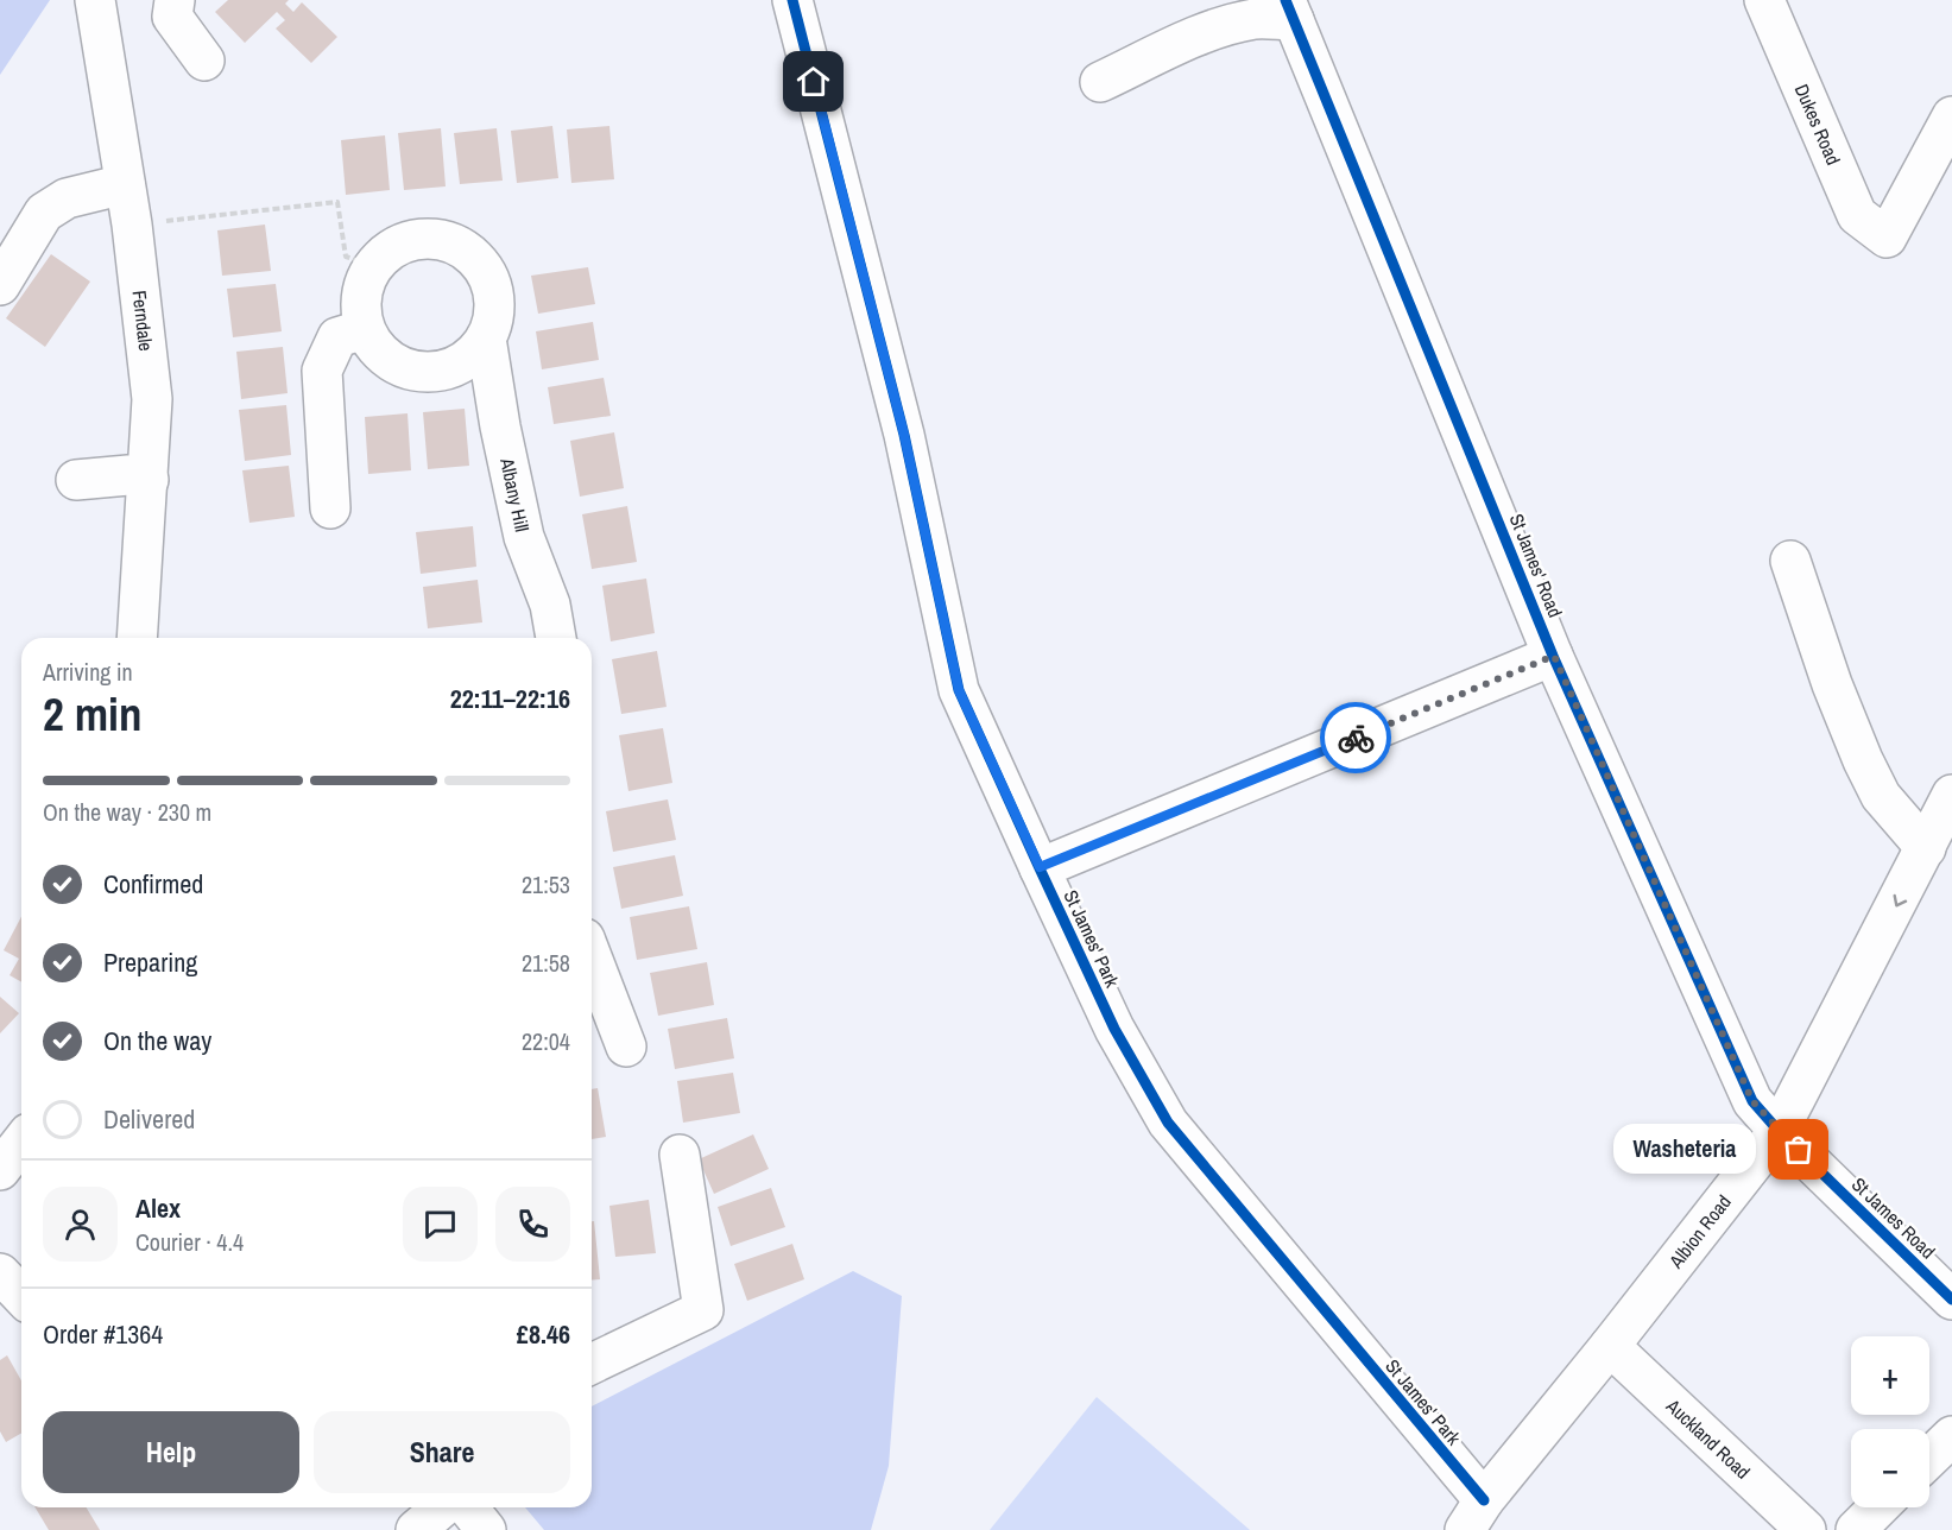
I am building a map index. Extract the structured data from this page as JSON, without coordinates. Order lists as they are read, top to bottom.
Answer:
{
  "streets": {
    "street": [
      "Dukes Road",
      "Ferndale",
      "Albany Hill",
      "St James' Road",
      "St James' Park",
      "St James Road",
      "Albion Road",
      "Auckland Road"
    ]
  },
  "crossings": [
    ["St James' Road", "St James Road"],
    ["St James' Road", "Albion Road"],
    ["St James' Park", "Albion Road"],
    ["St James Road", "Albion Road"],
    ["Albion Road", "Auckland Road"]
  ],
  "one_way": ["Albion Road"],
  "places": ["Washeteria"],
  "page": {
    "heading": ["2 min", "Arriving in", "22:11–22:16"],
    "panel": [
      "Alex",
      "Courier · 4.4",
      "Order #1364",
      "£8.46"
    ],
    "bar": "On the way · 230 m",
    "list": [
      ["Confirmed", "21:53"],
      ["Preparing", "21:58"],
      ["On the way", "22:04"],
      "Delivered"
    ],
    "bubble": "Washeteria",
    "map_buttons": ["+", "−"],
    "buttons": ["Help", "Share"]
  }
}
